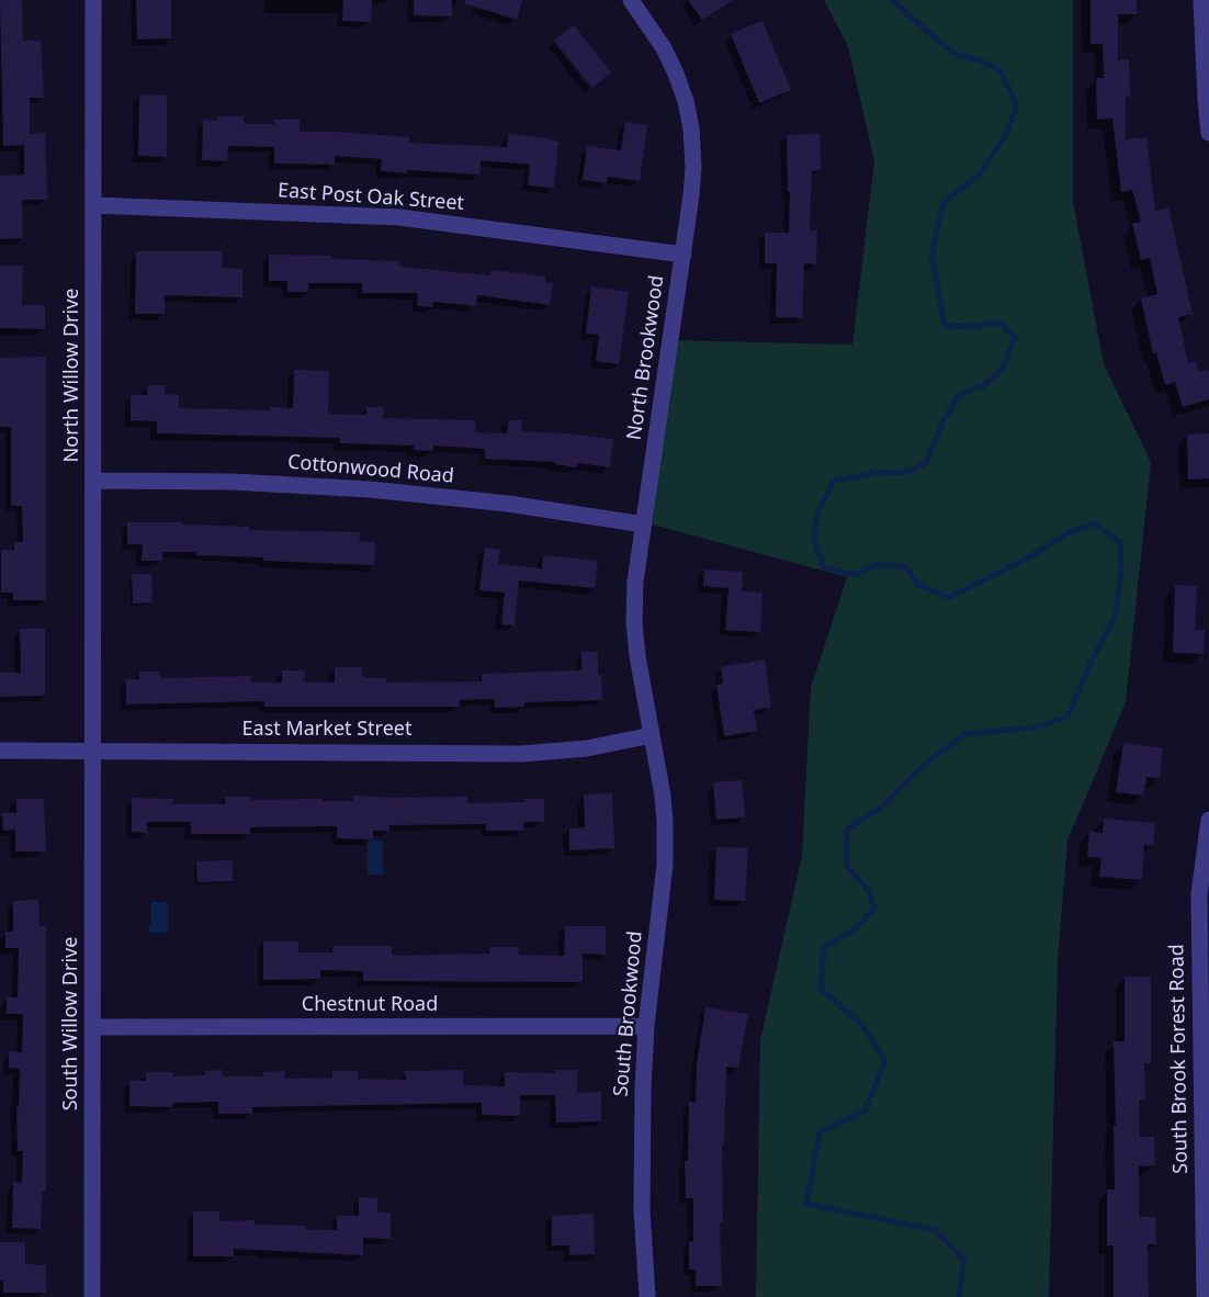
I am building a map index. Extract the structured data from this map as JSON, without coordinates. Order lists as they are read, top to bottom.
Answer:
{
  "streets": {
    "street": [
      "East Post Oak Street",
      "North Brookwood",
      "North Willow Drive",
      "Cottonwood Road",
      "East Market Street",
      "Chestnut Road",
      "South Brookwood",
      "South Willow Drive",
      "South Brook Forest Road"
    ]
  },
  "crossings": [
    ["East Post Oak Street", "North Brookwood"],
    ["East Post Oak Street", "North Willow Drive"],
    ["North Brookwood", "Cottonwood Road"],
    ["North Brookwood", "East Market Street"],
    ["North Brookwood", "South Brookwood"],
    ["North Willow Drive", "Cottonwood Road"],
    ["North Willow Drive", "East Market Street"],
    ["North Willow Drive", "South Willow Drive"],
    ["East Market Street", "South Brookwood"],
    ["East Market Street", "South Willow Drive"],
    ["Chestnut Road", "South Brookwood"],
    ["Chestnut Road", "South Willow Drive"]
  ]
}
